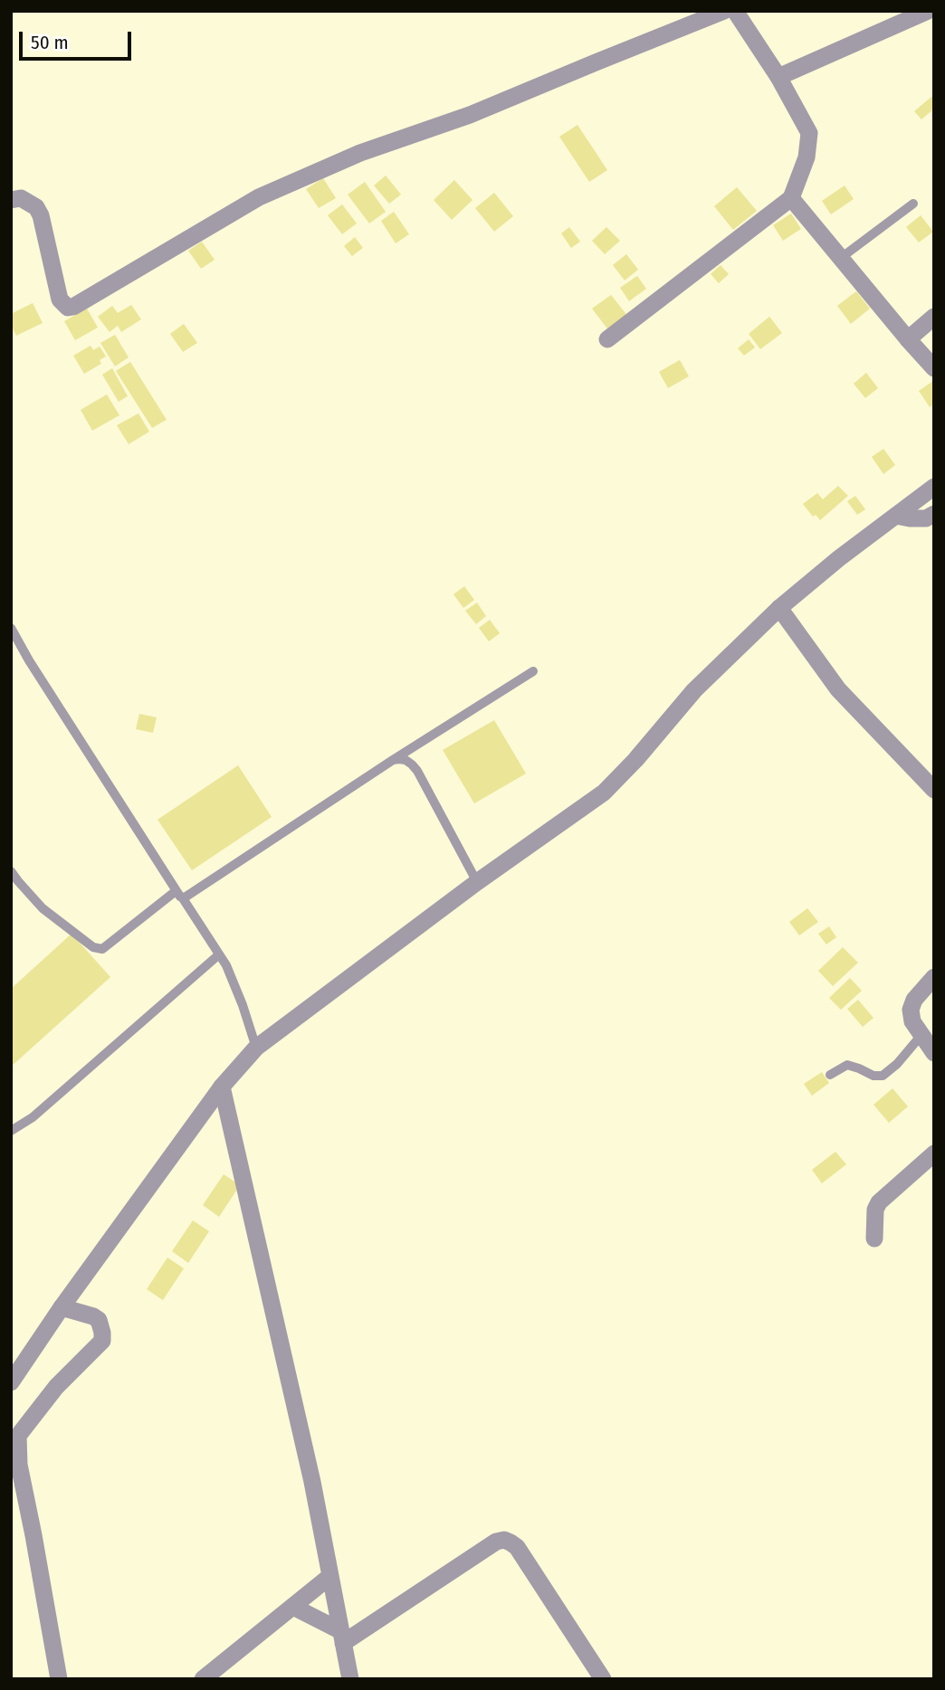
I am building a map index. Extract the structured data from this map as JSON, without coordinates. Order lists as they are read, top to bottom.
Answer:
{
  "scale_bar": "50 m"
}
